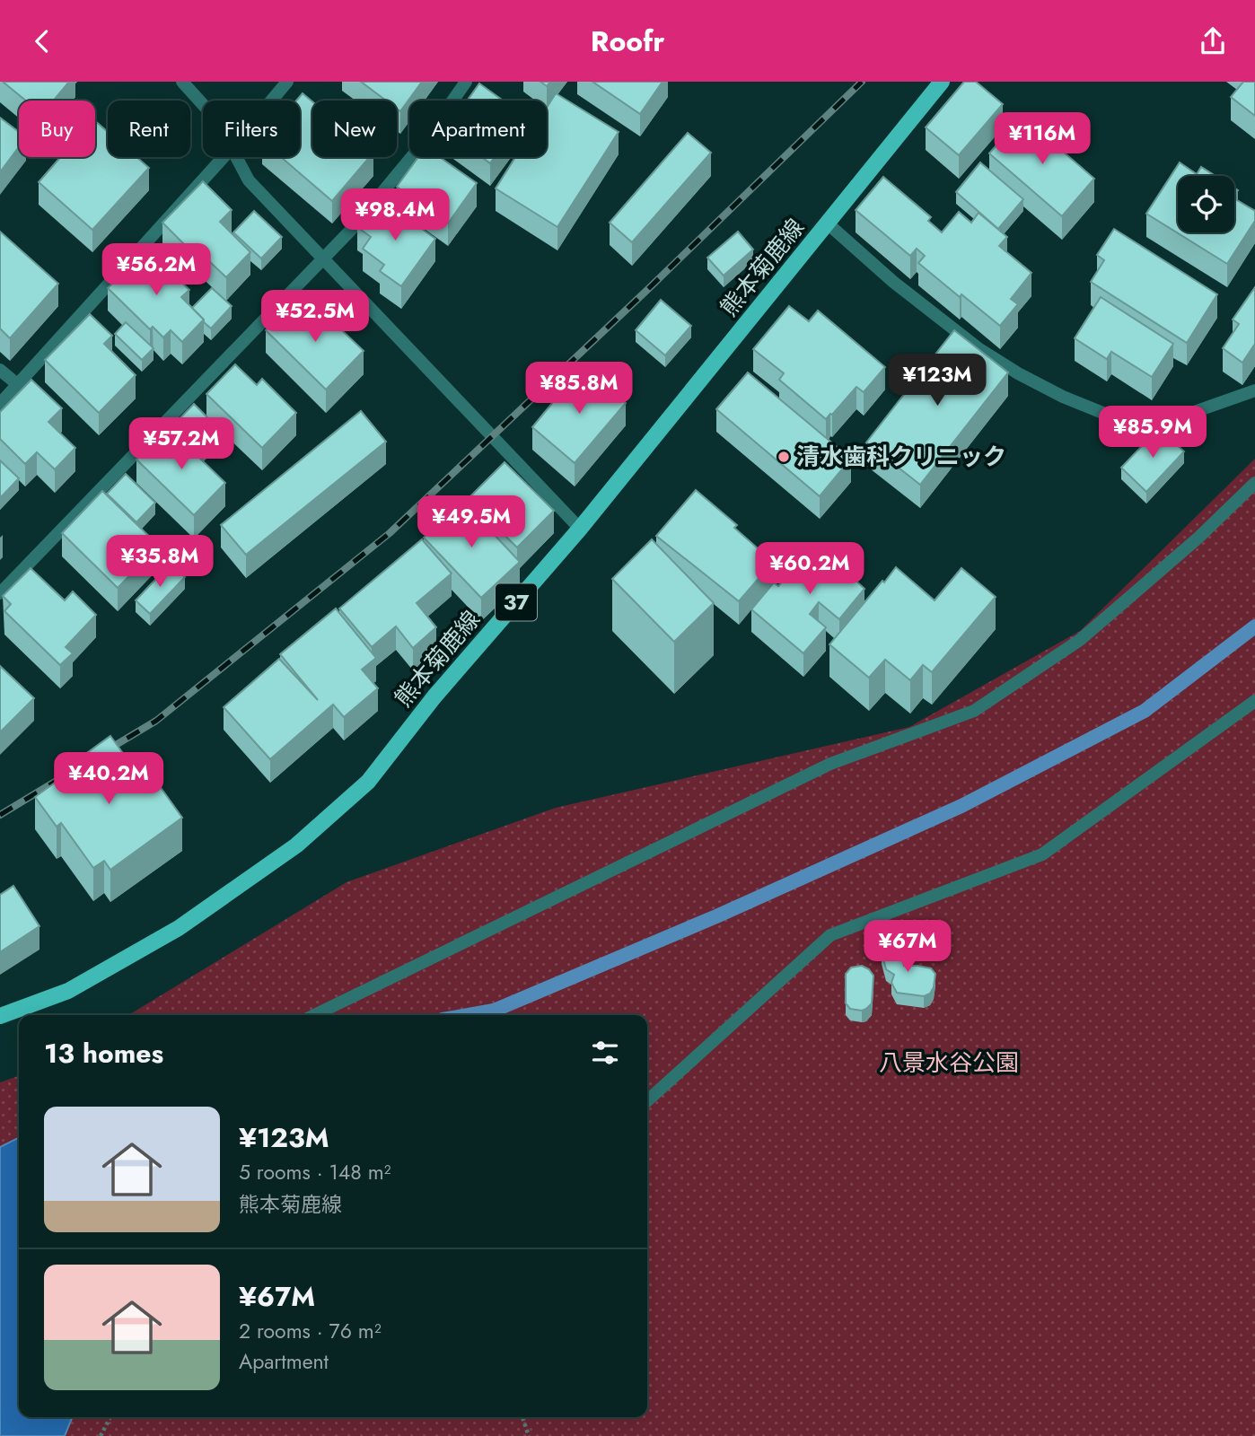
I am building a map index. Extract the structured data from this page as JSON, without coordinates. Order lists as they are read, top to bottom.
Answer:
{
  "streets": {
    "main road": ["熊本菊鹿線", "37"]
  },
  "parks": ["八景水谷公園"],
  "places": ["清水歯科クリニック"],
  "page": {
    "header": "Roofr",
    "chip": [
      "Buy",
      "Rent",
      "Filters",
      "New",
      "Apartment"
    ],
    "price": [
      "¥116M",
      "¥98.4M",
      "¥56.2M",
      "¥52.5M",
      "¥123M",
      "¥85.8M",
      "¥85.9M",
      "¥57.2M",
      "¥49.5M",
      "¥35.8M",
      "¥60.2M",
      "¥40.2M",
      "¥67M"
    ],
    "heading": "13 homes",
    "list": [
      {
        "name": "¥123M",
        "note": "5 rooms · 148 m² · 熊本菊鹿線"
      },
      {
        "name": "¥67M",
        "note": "2 rooms · 76 m² · Apartment"
      }
    ]
  }
}
